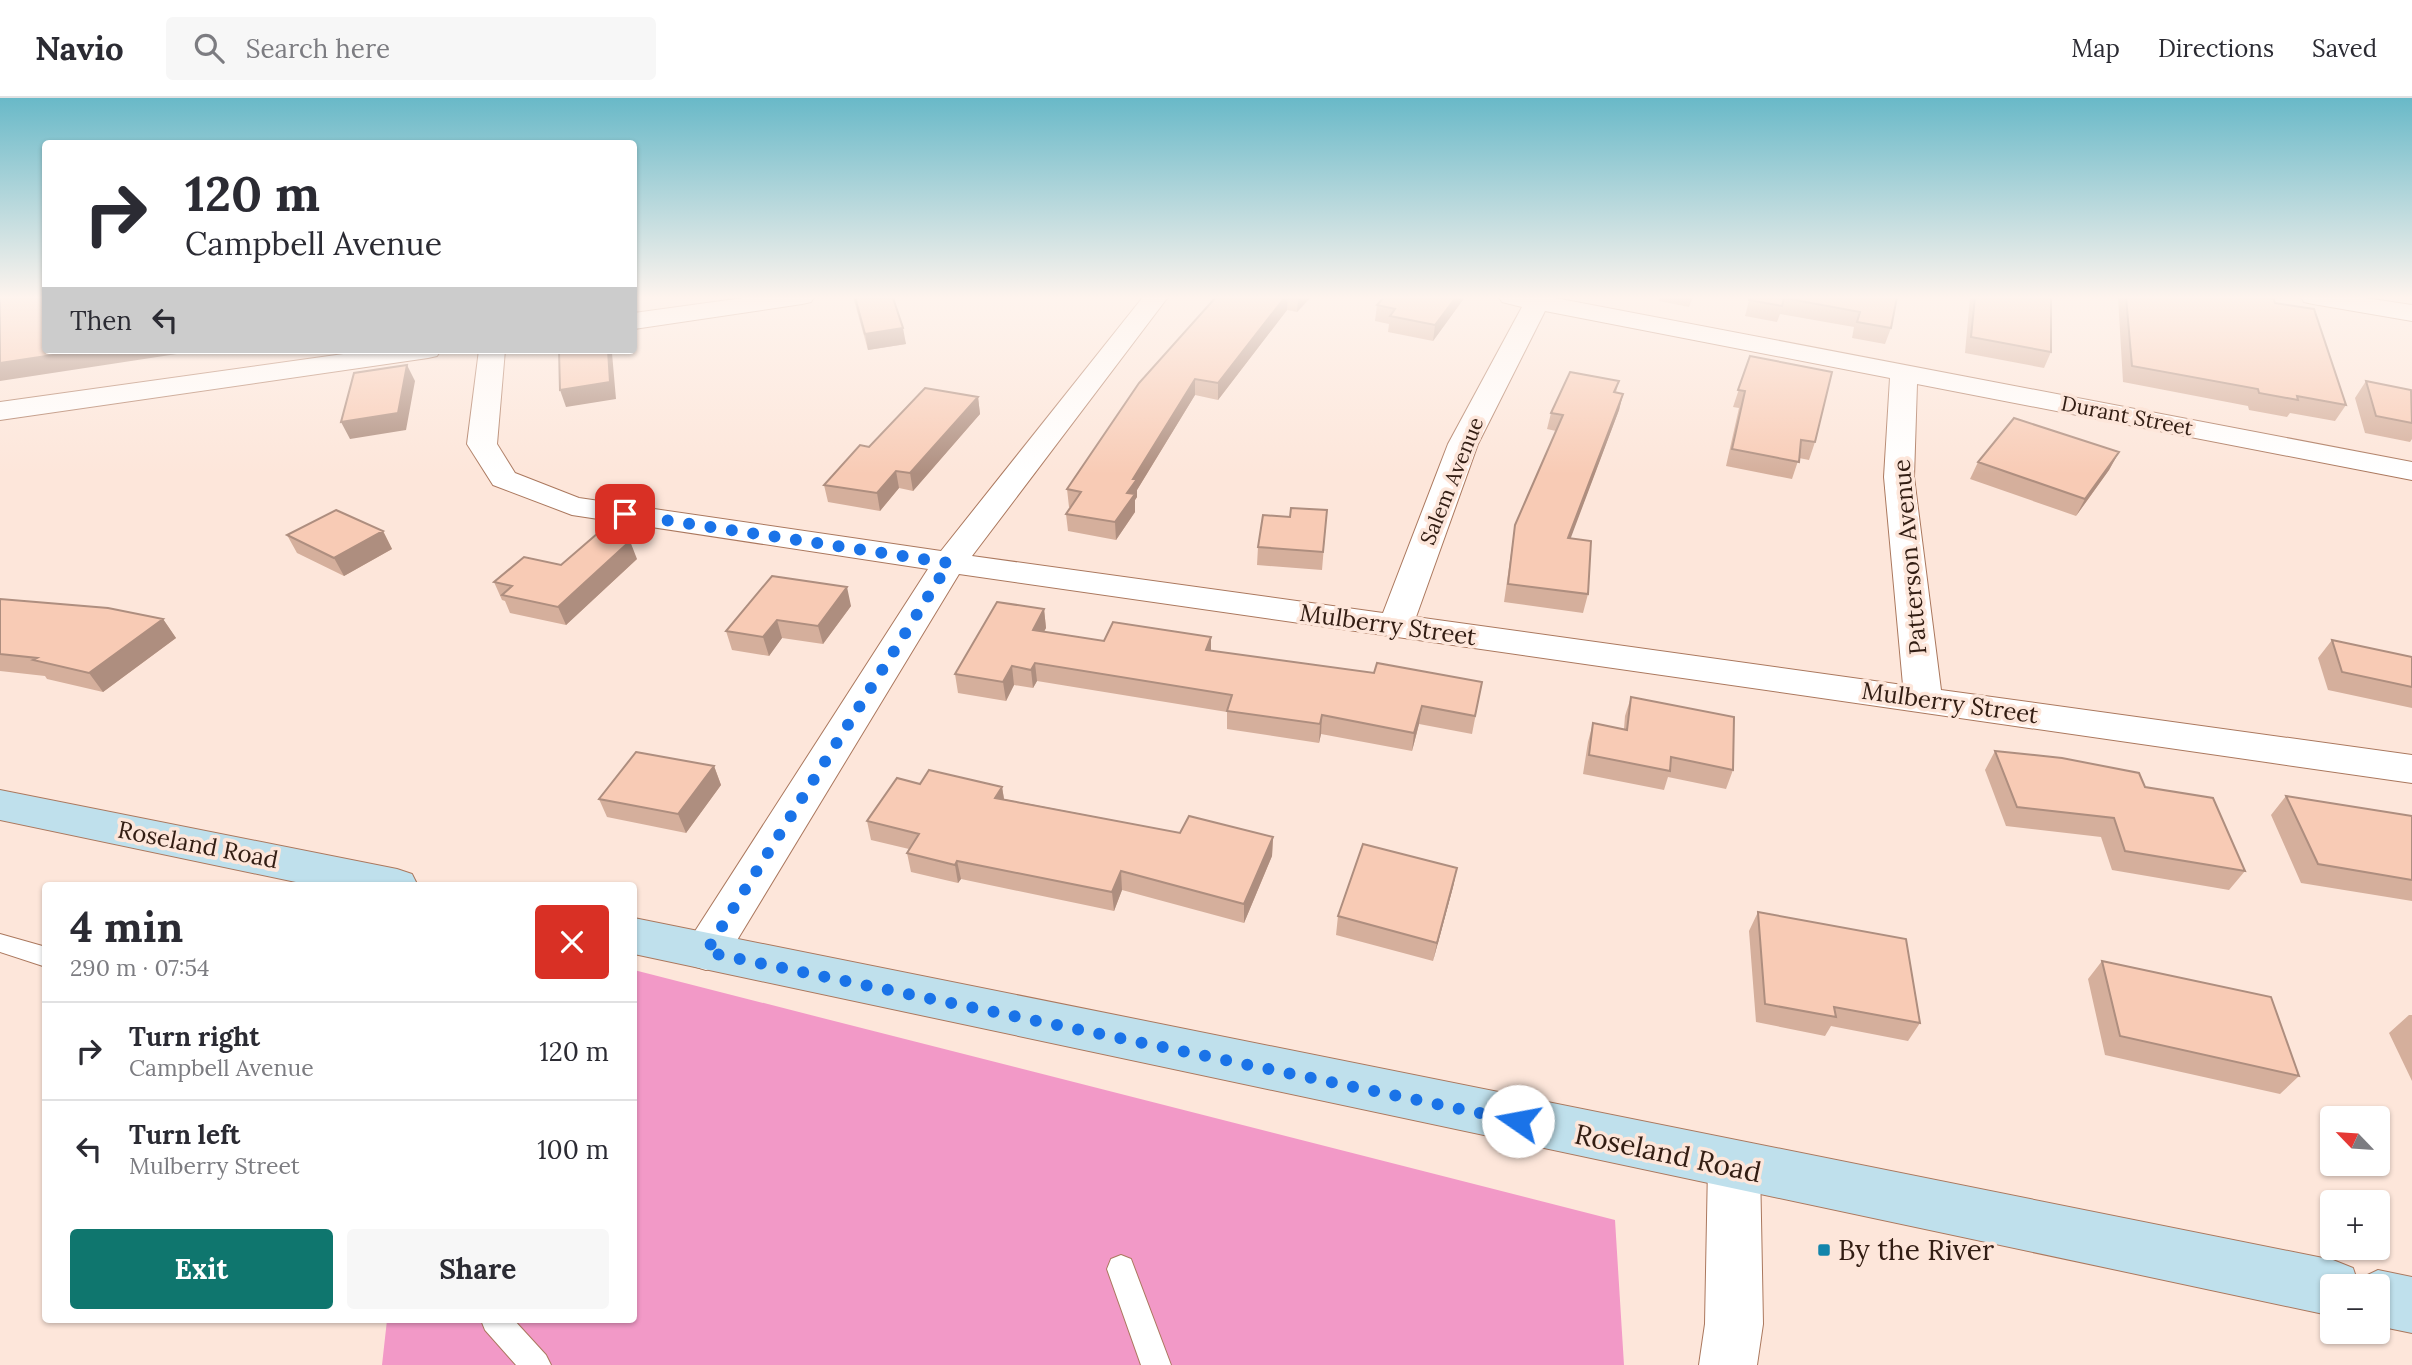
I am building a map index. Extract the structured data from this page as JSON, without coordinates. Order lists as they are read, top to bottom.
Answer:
{
  "streets": {
    "main road": ["Roseland Road"],
    "street": [
      "Durant Street",
      "Salem Avenue",
      "Patterson Avenue",
      "Mulberry Street"
    ]
  },
  "crossings": [
    ["Durant Street", "Patterson Avenue"],
    ["Salem Avenue", "Mulberry Street"],
    ["Patterson Avenue", "Mulberry Street"]
  ],
  "places": {
    "transit": ["By the River"]
  },
  "north": "top left",
  "page": {
    "header": "Navio",
    "search": "Search here",
    "nav": ["Map", "Directions", "Saved"],
    "turn": ["120 m", "Campbell Avenue"],
    "then": "Then",
    "heading": ["4 min", "290 m · 07:54"],
    "list": [
      {
        "name": "Turn right",
        "note": "Campbell Avenue",
        "value": "120 m"
      },
      {
        "name": "Turn left",
        "note": "Mulberry Street",
        "value": "100 m"
      }
    ],
    "map_buttons": ["+", "−"],
    "buttons": ["Exit", "Share"]
  }
}
